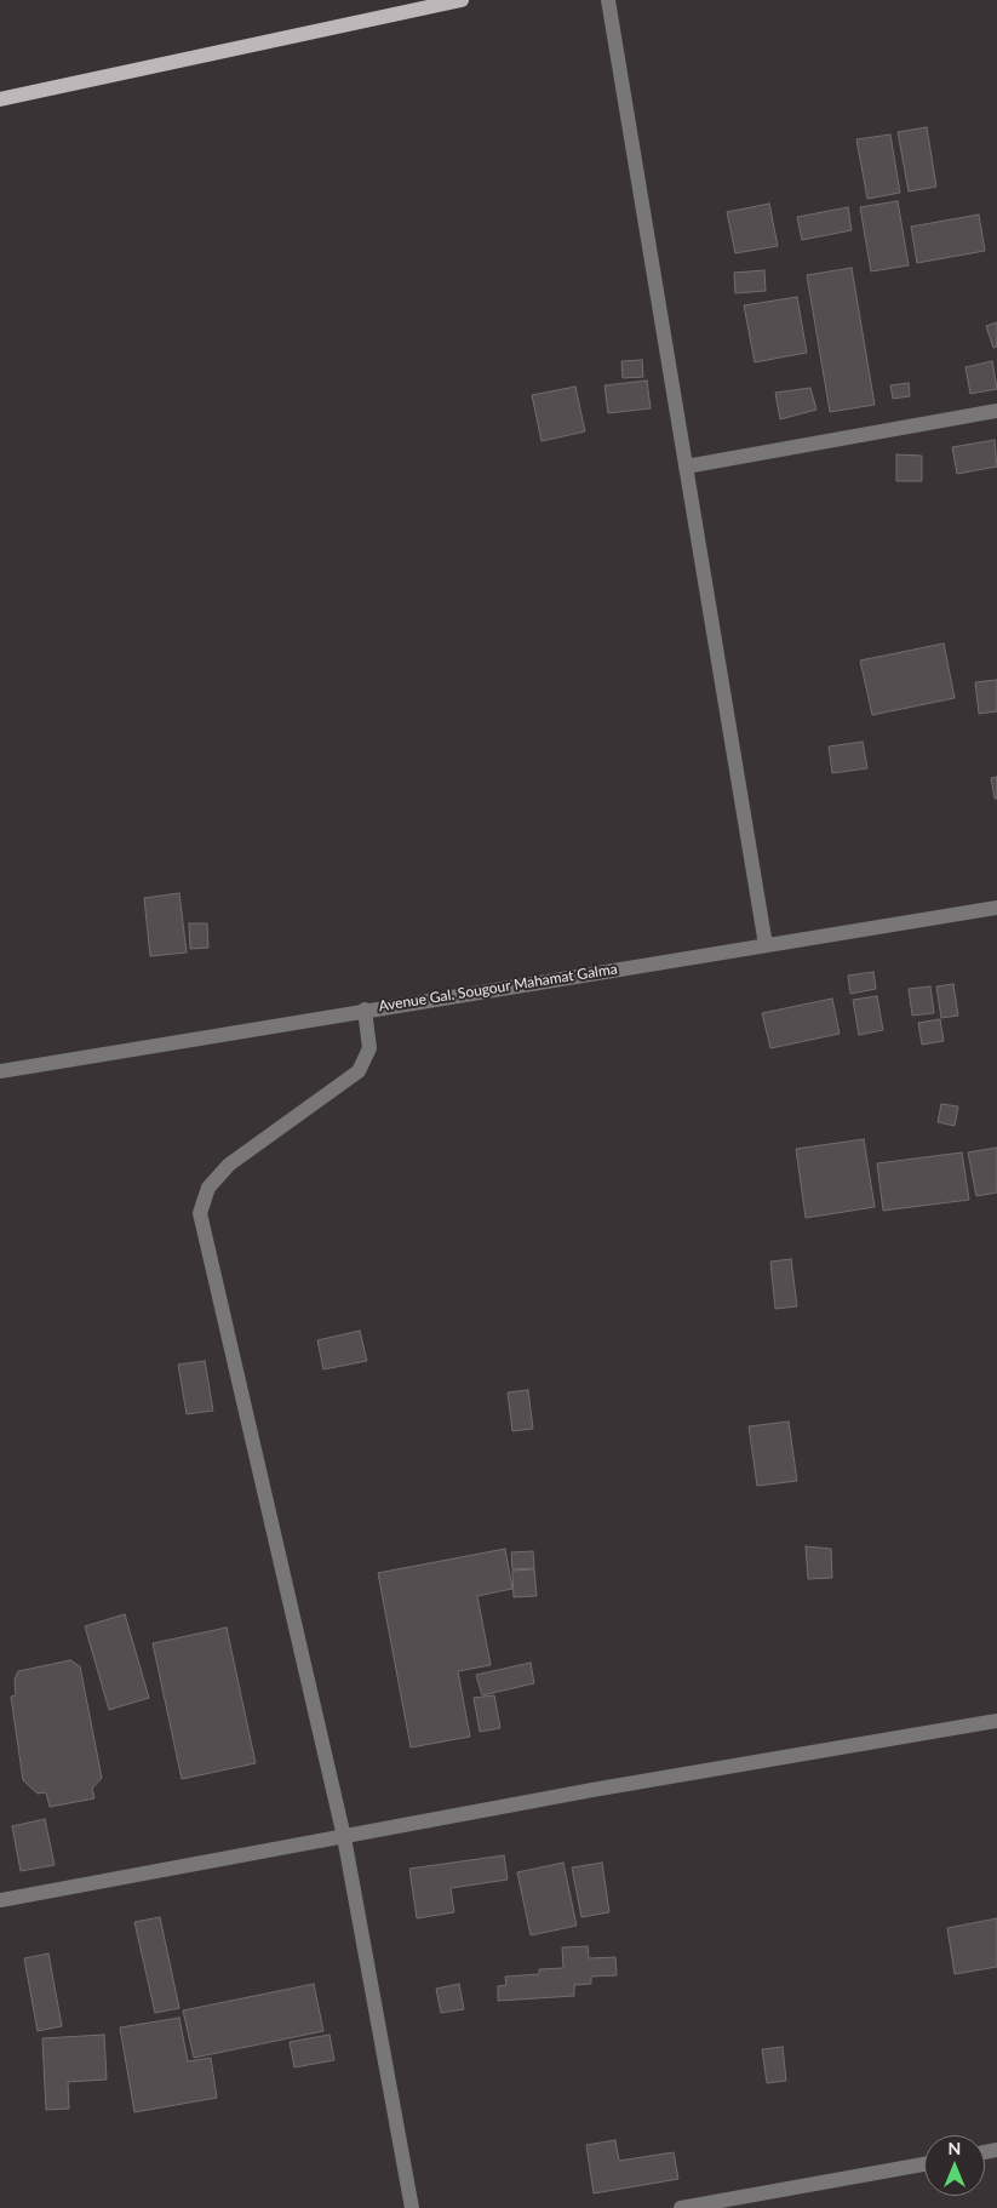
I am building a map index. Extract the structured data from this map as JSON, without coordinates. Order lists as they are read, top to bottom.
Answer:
{
  "streets": {
    "street": ["Avenue Gal. Sougour Mahamat Galma"]
  },
  "north": "top"
}
